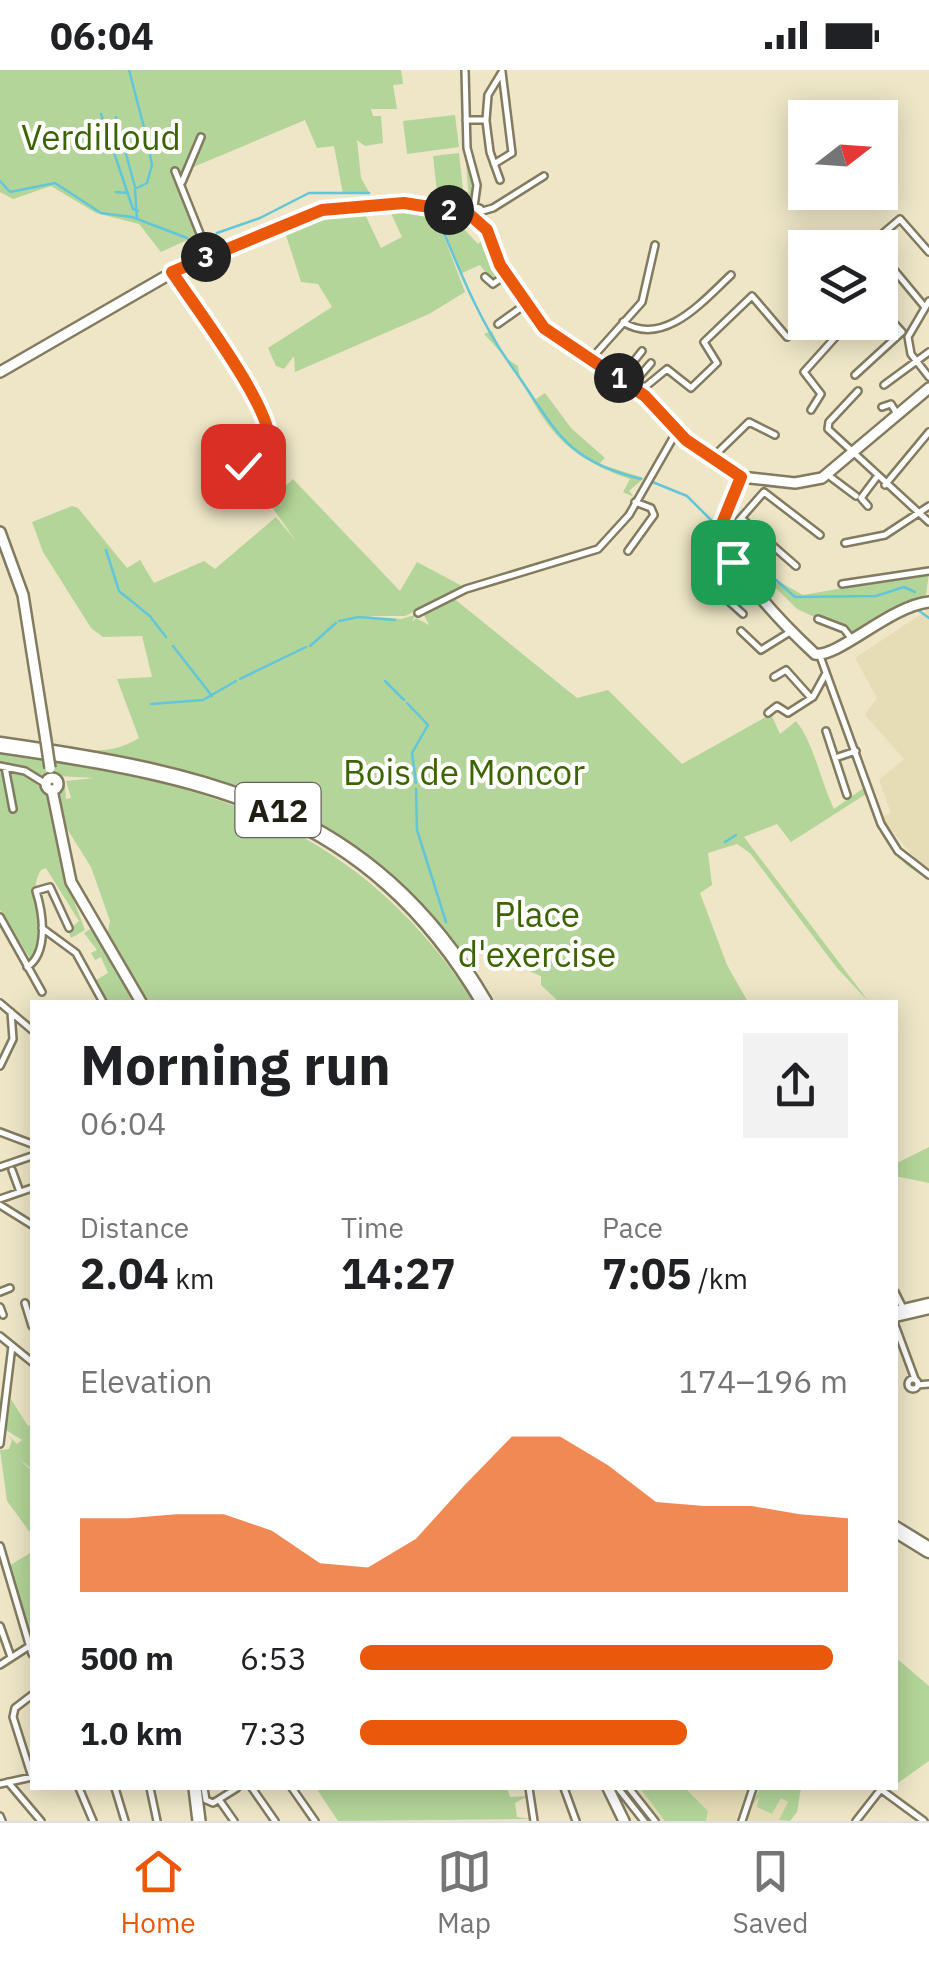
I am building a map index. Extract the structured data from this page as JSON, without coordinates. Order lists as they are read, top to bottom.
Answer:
{
  "streets": {
    "highway": ["A12"]
  },
  "parks": ["Verdilloud", "Bois de Moncor", "Place d'exercise"],
  "north": "right",
  "page": {
    "status": "06:04",
    "pins": ["2", "3", "1"],
    "heading": ["Morning run", "06:04"],
    "stats": [
      ["Distance", "2.04 km"],
      ["Time", "14:27"],
      ["Pace", "7:05 /km"]
    ],
    "chart": ["Elevation", "174–196 m"],
    "list": [
      {
        "name": "500 m",
        "note": "6:53"
      },
      {
        "name": "1.0 km",
        "note": "7:33"
      }
    ],
    "tabs": ["Home", "Map", "Saved"]
  }
}
